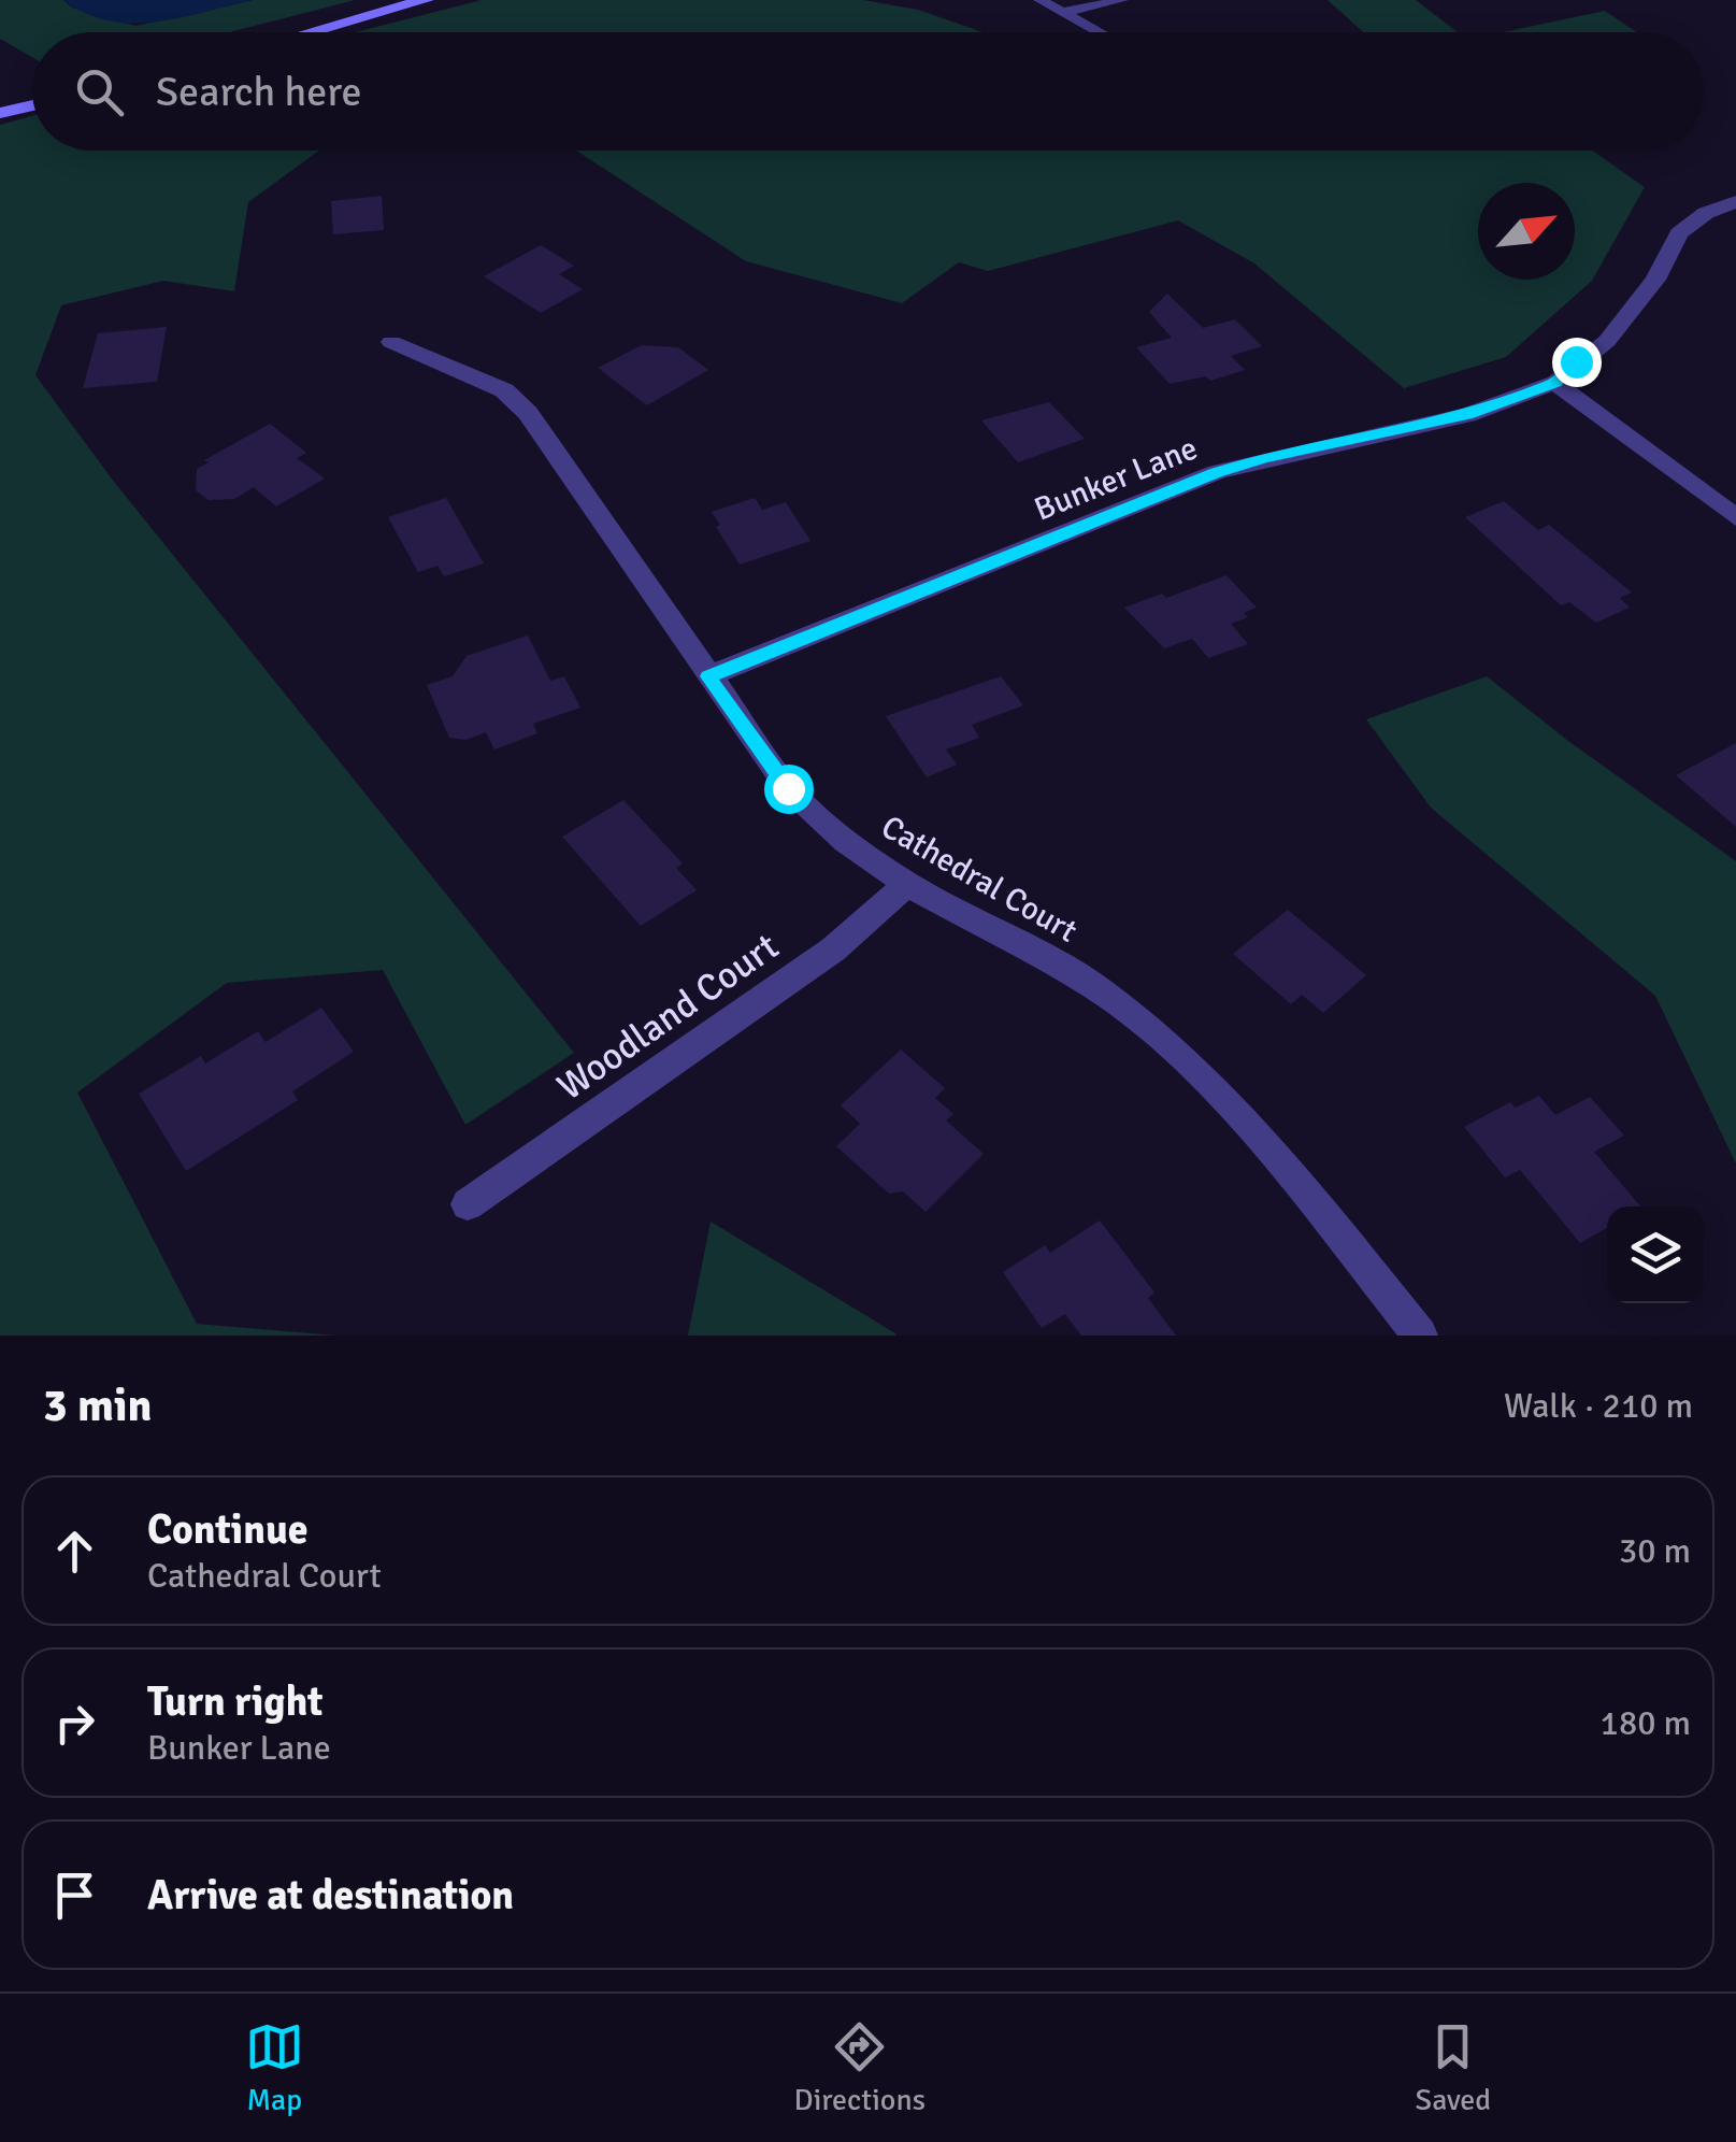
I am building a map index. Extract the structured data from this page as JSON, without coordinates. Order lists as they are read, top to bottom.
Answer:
{
  "streets": {
    "street": ["Bunker Lane", "Cathedral Court", "Woodland Court"]
  },
  "crossings": [
    ["Bunker Lane", "Cathedral Court"],
    ["Cathedral Court", "Woodland Court"]
  ],
  "north": "top right",
  "page": {
    "search": "Search here",
    "heading": ["3 min", "Walk · 210 m"],
    "list": [
      ["Continue", "Cathedral Court", "30 m"],
      ["Turn right", "Bunker Lane", "180 m"],
      "Arrive at destination"
    ],
    "nav": ["Map", "Directions", "Saved"]
  }
}
